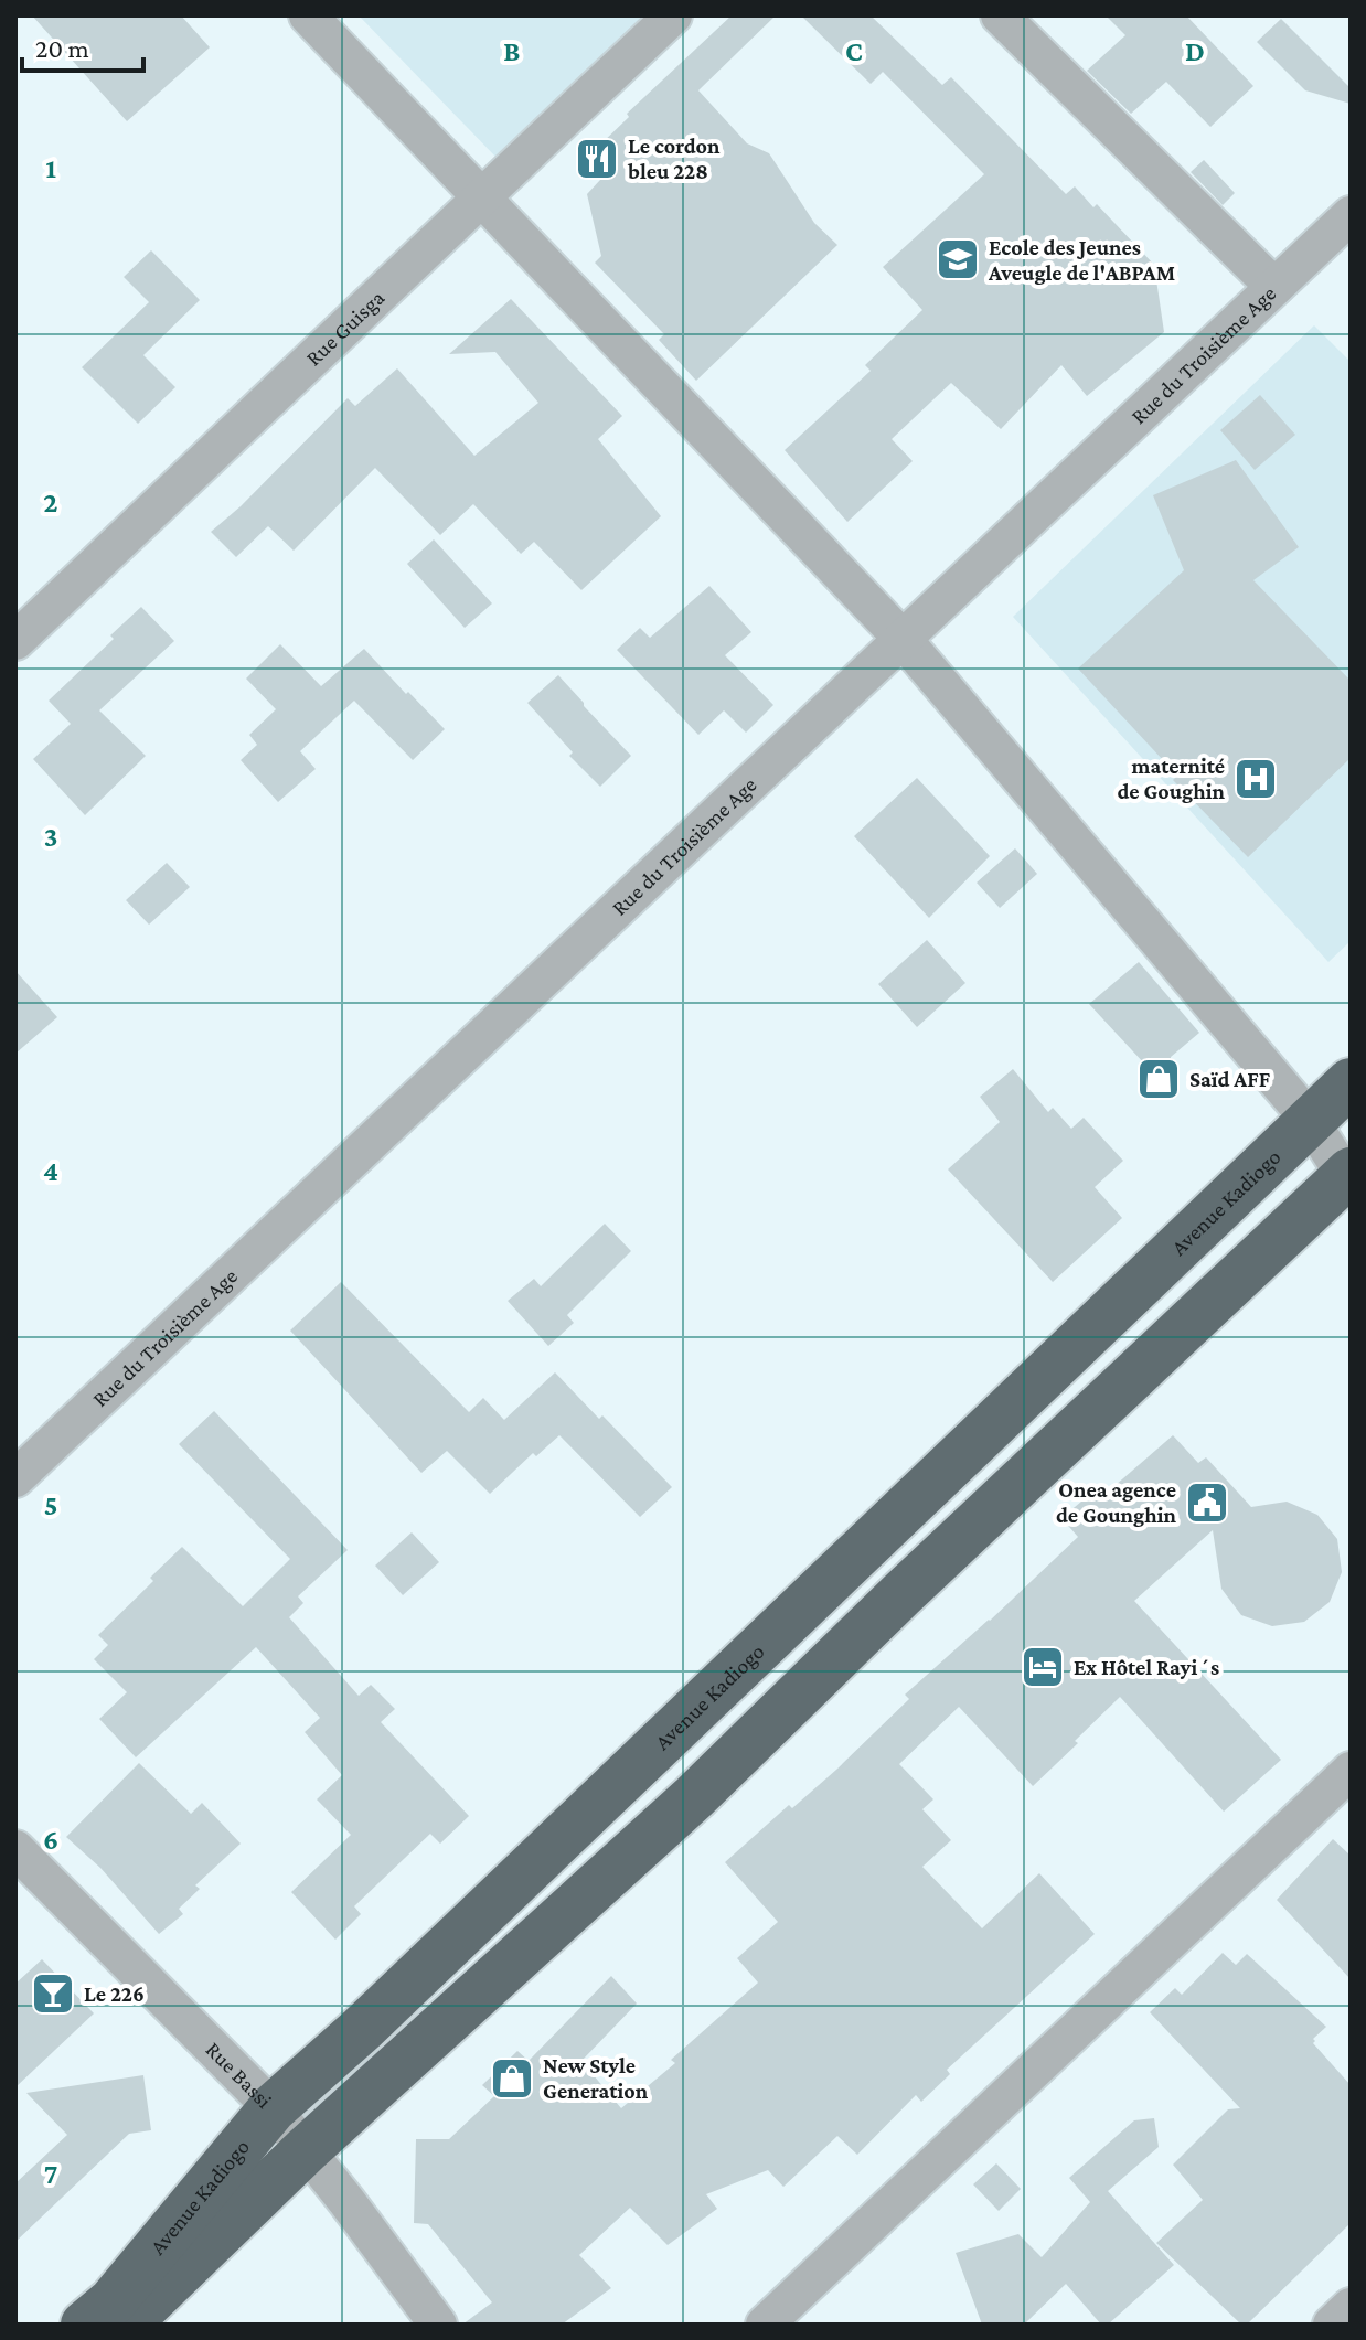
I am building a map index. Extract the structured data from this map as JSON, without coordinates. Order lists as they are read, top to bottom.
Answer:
{
  "streets": {
    "highway": ["Avenue Kadiogo"],
    "street": ["Rue Guisga", "Rue du Troisième Age", "Rue Bassi"]
  },
  "crossings": [
    ["Avenue Kadiogo", "Rue Bassi"]
  ],
  "places": {
    "restaurant": ["Le cordon bleu 228"],
    "school or university": ["Ecole des Jeunes Aveugle de l'ABPAM"],
    "hospital": ["maternité de Goughin"],
    "shop": ["Saïd AFF", "New Style Generation"],
    "public building": ["Onea agence de Gounghin"],
    "hotel": ["Ex Hôtel Rayi´s"],
    "bar": ["Le 226"]
  },
  "scale_bar": "20 m",
  "grid": {
    "columns": ["B", "C", "D"],
    "rows": [
      "1",
      "2",
      "3",
      "4",
      "5",
      "6",
      "7"
    ]
  }
}
